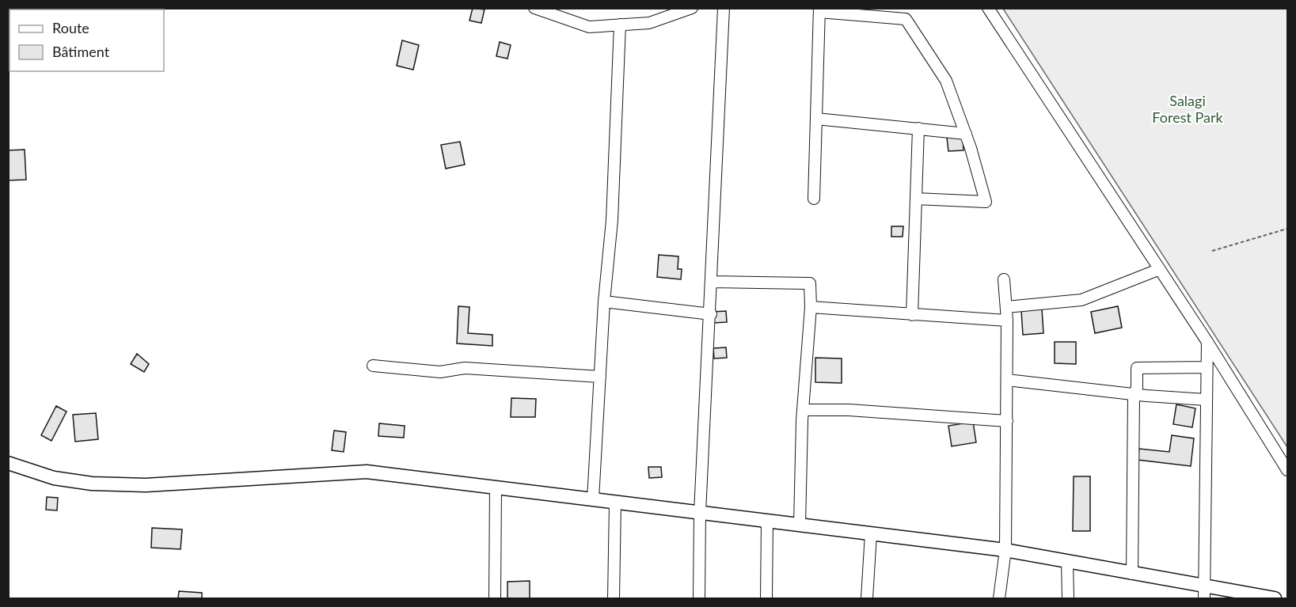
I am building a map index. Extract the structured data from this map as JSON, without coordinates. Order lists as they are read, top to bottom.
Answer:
{
  "parks": ["Salagi Forest Park"],
  "legend": ["Route", "Bâtiment"]
}
